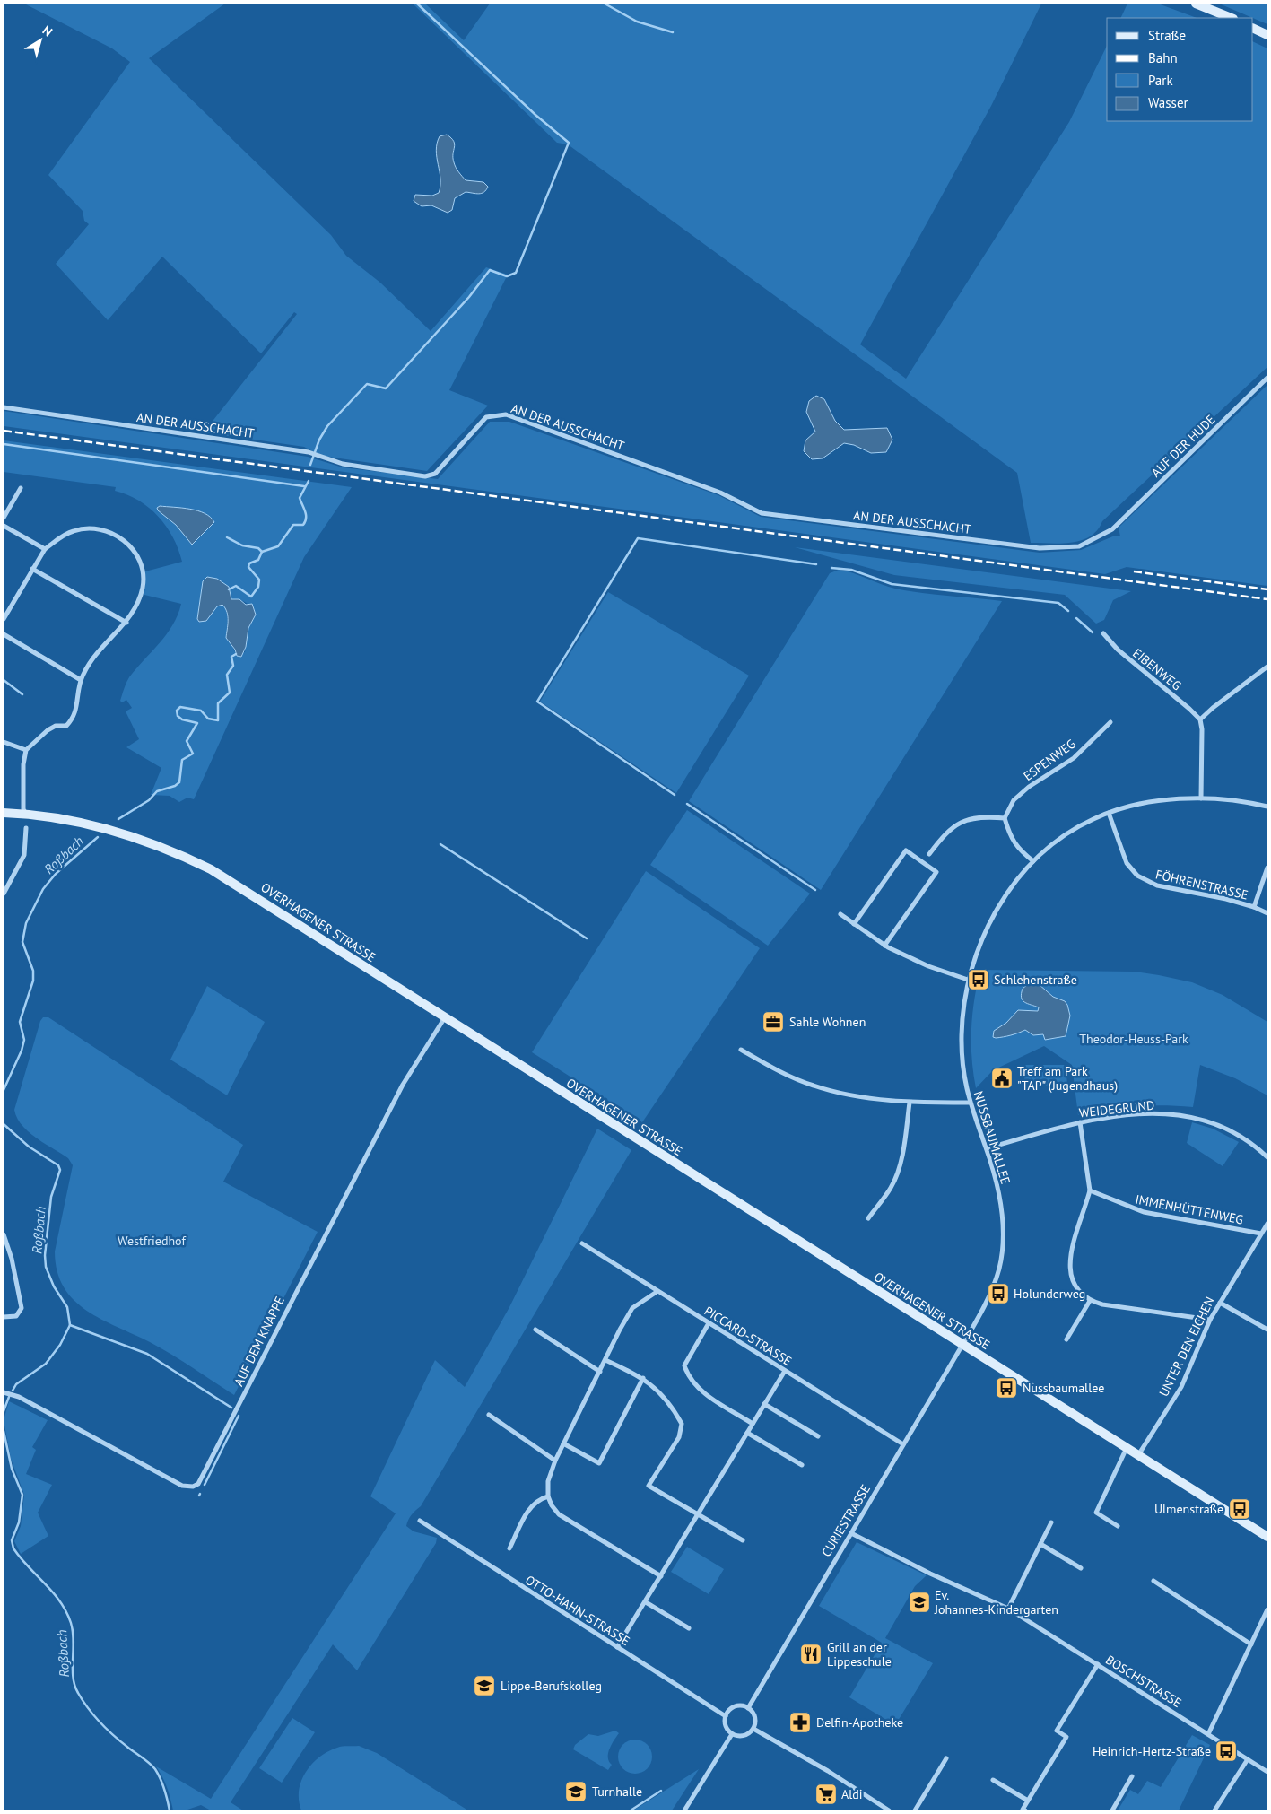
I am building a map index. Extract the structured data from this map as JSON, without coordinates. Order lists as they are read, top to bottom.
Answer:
{
  "streets": {
    "main road": ["OVERHAGENER STRASSE"],
    "street": [
      "AN DER AUSSCHACHT",
      "AUF DER HUDE",
      "EIBENWEG",
      "ESPENWEG",
      "FÖHRENSTRASSE",
      "WEIDEGRUND",
      "NUSSBAUMALLEE",
      "IMMENHÜTTENWEG",
      "PICCARD-STRASSE",
      "AUF DEM KNAPPE",
      "UNTER DEN EICHEN",
      "CURIESTRASSE",
      "OTTO-HAHN-STRASSE",
      "BOSCHSTRASSE"
    ]
  },
  "crossings": [
    ["AN DER AUSSCHACHT", "AUF DER HUDE"],
    ["FÖHRENSTRASSE", "NUSSBAUMALLEE"],
    ["OVERHAGENER STRASSE", "NUSSBAUMALLEE"],
    ["OVERHAGENER STRASSE", "AUF DEM KNAPPE"],
    ["OVERHAGENER STRASSE", "UNTER DEN EICHEN"],
    ["OVERHAGENER STRASSE", "CURIESTRASSE"],
    ["WEIDEGRUND", "NUSSBAUMALLEE"],
    ["NUSSBAUMALLEE", "CURIESTRASSE"],
    ["IMMENHÜTTENWEG", "UNTER DEN EICHEN"],
    ["PICCARD-STRASSE", "CURIESTRASSE"],
    ["CURIESTRASSE", "OTTO-HAHN-STRASSE"],
    ["CURIESTRASSE", "BOSCHSTRASSE"]
  ],
  "water": ["Roßbach"],
  "parks": ["Theodor-Heuss-Park", "Westfriedhof"],
  "places": {
    "bus stop": [
      "Schlehenstraße",
      "Holunderweg",
      "Nussbaumallee",
      "Ulmenstraße",
      "Heinrich-Hertz-Straße"
    ],
    "office": ["Sahle Wohnen"],
    "public building": ["Treff am Park \"TAP\" (Jugendhaus)"],
    "school or university": ["Ev. Johannes-Kindergarten", "Lippe-Berufskolleg", "Turnhalle"],
    "restaurant": ["Grill an der Lippeschule"],
    "pharmacy": ["Delfin-Apotheke"],
    "supermarket": ["Aldi"]
  },
  "legend": [
    "Straße",
    "Bahn",
    "Park",
    "Wasser"
  ],
  "north": "top right"
}
